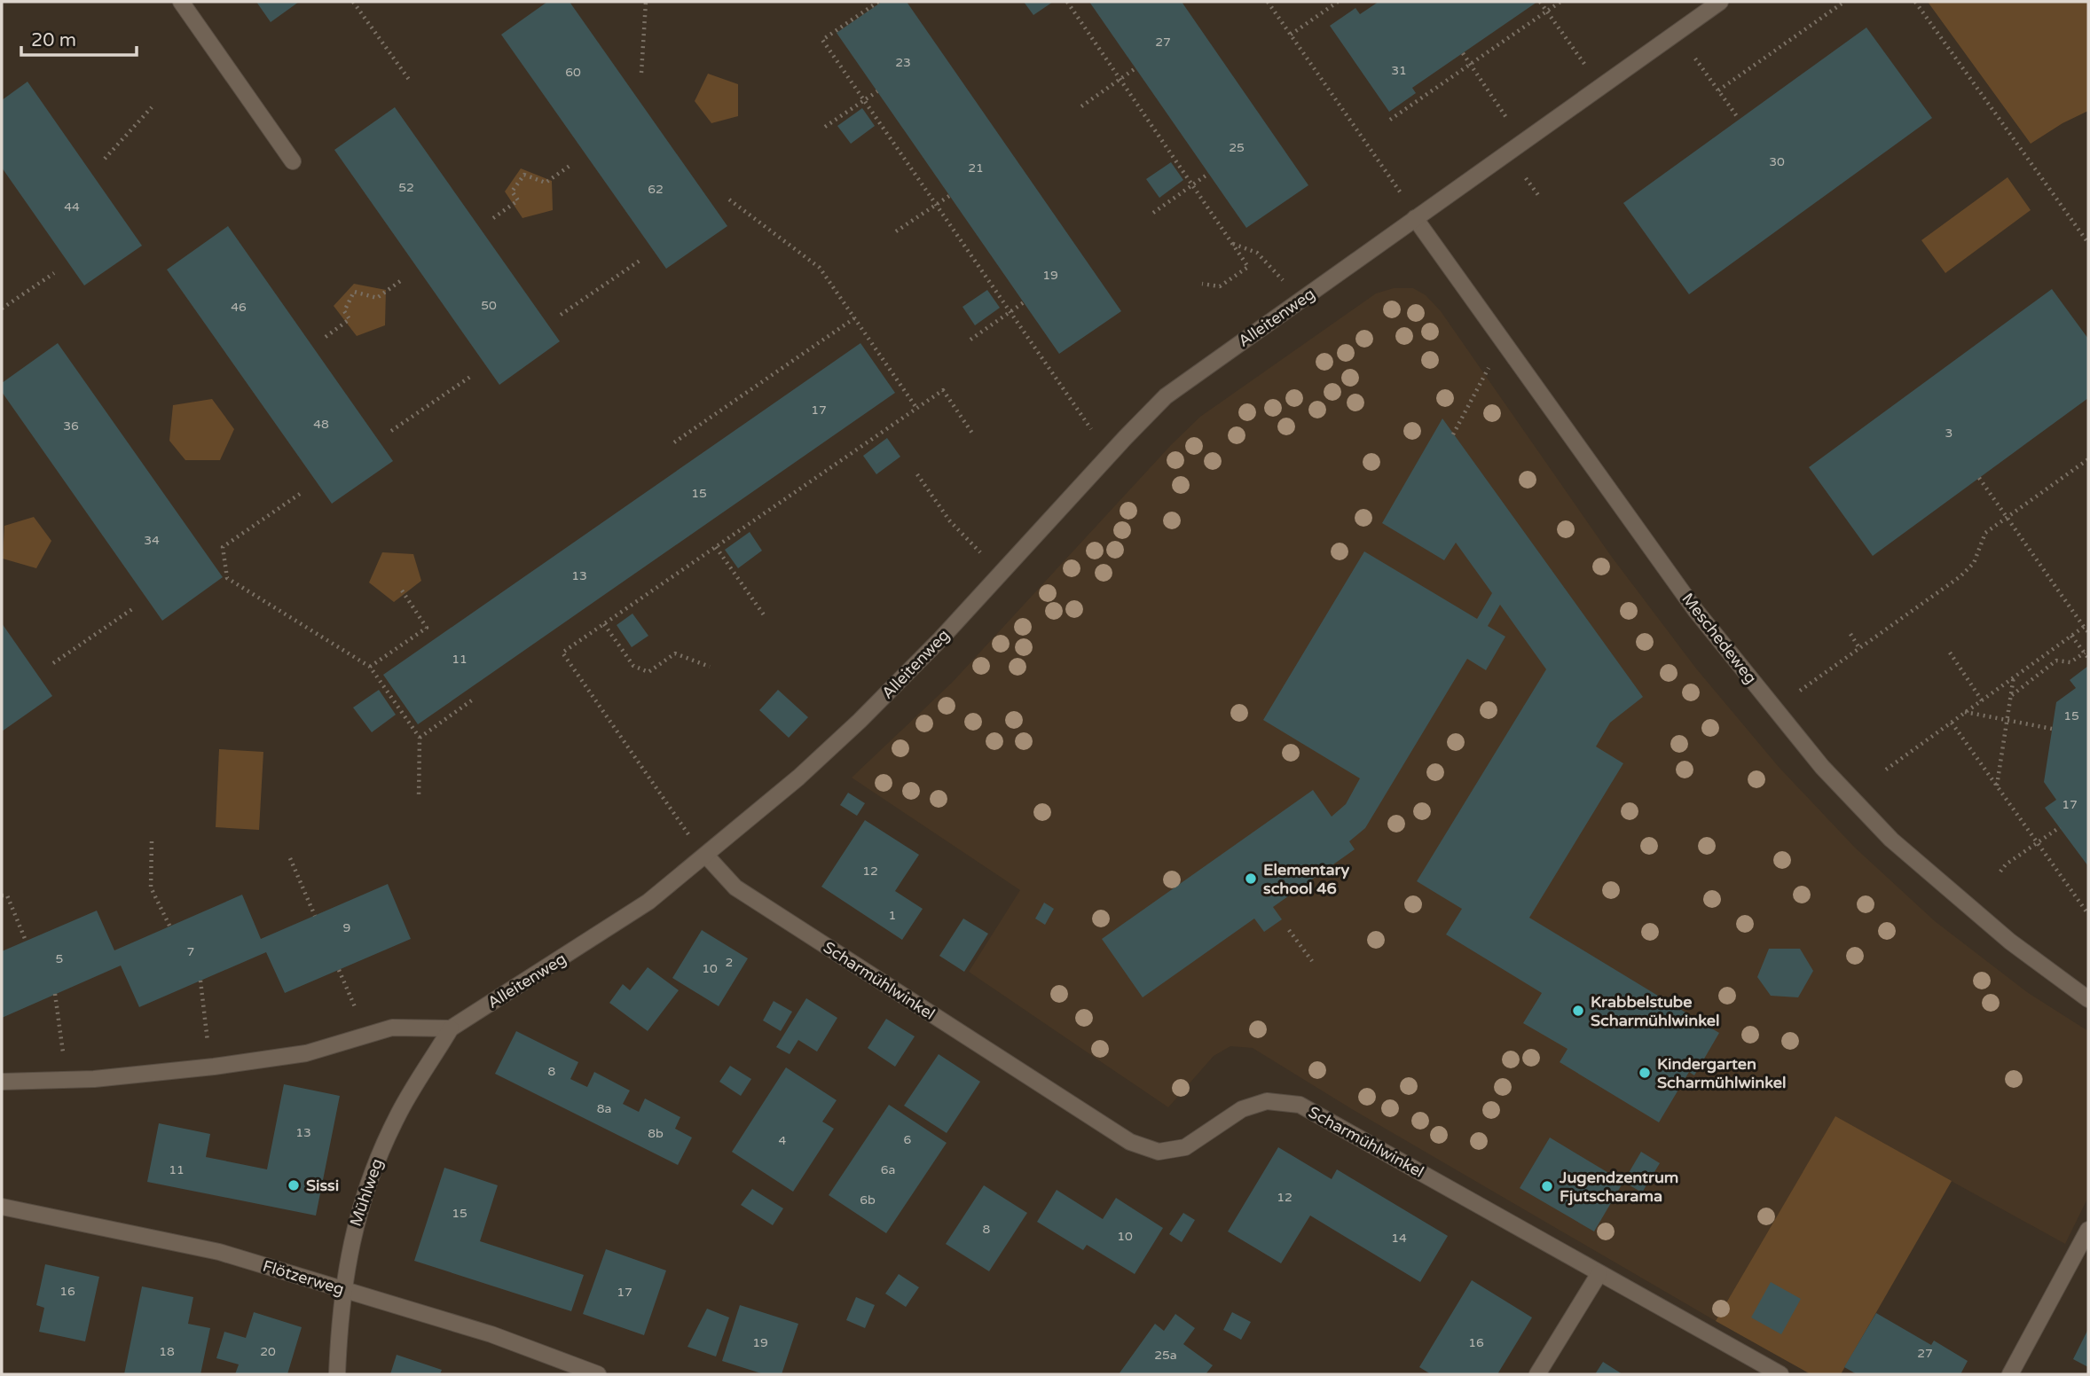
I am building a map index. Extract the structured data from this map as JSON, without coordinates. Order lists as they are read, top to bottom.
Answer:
{
  "streets": {
    "street": [
      "Alleitenweg",
      "Meschedeweg",
      "Scharmühlwinkel",
      "Mühlweg",
      "Flötzerweg"
    ]
  },
  "crossings": [
    ["Alleitenweg", "Meschedeweg"],
    ["Alleitenweg", "Scharmühlwinkel"],
    ["Alleitenweg", "Mühlweg"],
    ["Mühlweg", "Flötzerweg"]
  ],
  "places": [
    "Elementary school 46",
    "Krabbelstube Scharmühlwinkel",
    "Kindergarten Scharmühlwinkel",
    "Sissi",
    "Jugendzentrum Fjutscharama"
  ],
  "house_numbers": [
    "27",
    "23",
    "31",
    "60",
    "25",
    "30",
    "21",
    "52",
    "62",
    "44",
    "19",
    "50",
    "46",
    "17",
    "48",
    "36",
    "3",
    "15",
    "34",
    "13",
    "11",
    "15",
    "17",
    "12",
    "1",
    "9",
    "7",
    "5",
    "2",
    "10",
    "8",
    "8a",
    "13",
    "8b",
    "6",
    "4",
    "11",
    "6a",
    "12",
    "6b",
    "15",
    "8",
    "10",
    "14",
    "16",
    "17",
    "19",
    "16",
    "18",
    "20",
    "27",
    "25a"
  ],
  "scale_bar": "20 m"
}
